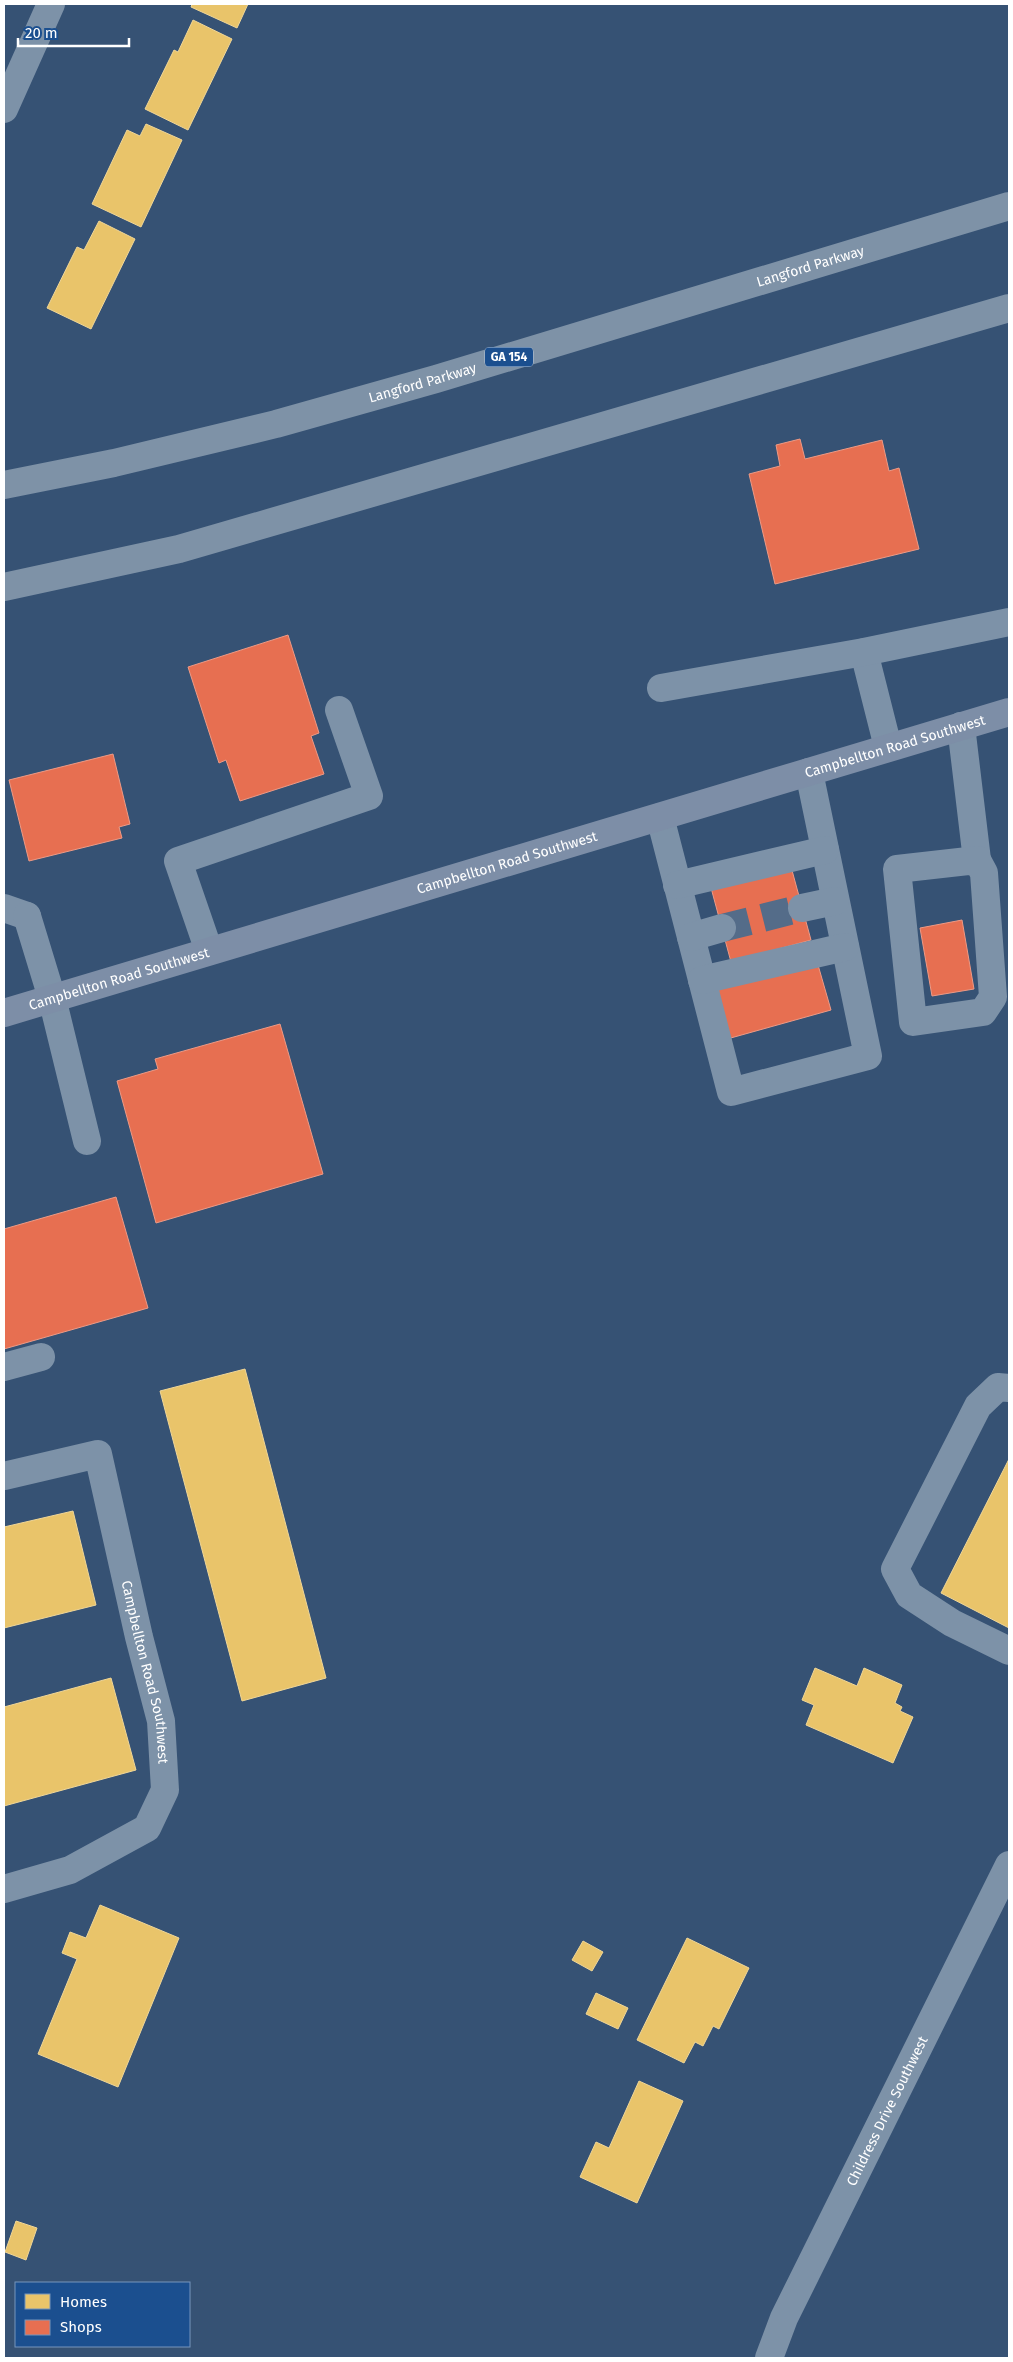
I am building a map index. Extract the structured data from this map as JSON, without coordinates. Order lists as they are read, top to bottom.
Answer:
{
  "streets": {
    "highway": ["Langford Parkway", "GA 154"],
    "main road": ["Campbellton Road Southwest"],
    "street": ["Childress Drive Southwest"]
  },
  "legend": ["Homes", "Shops"],
  "scale_bar": "20 m"
}
